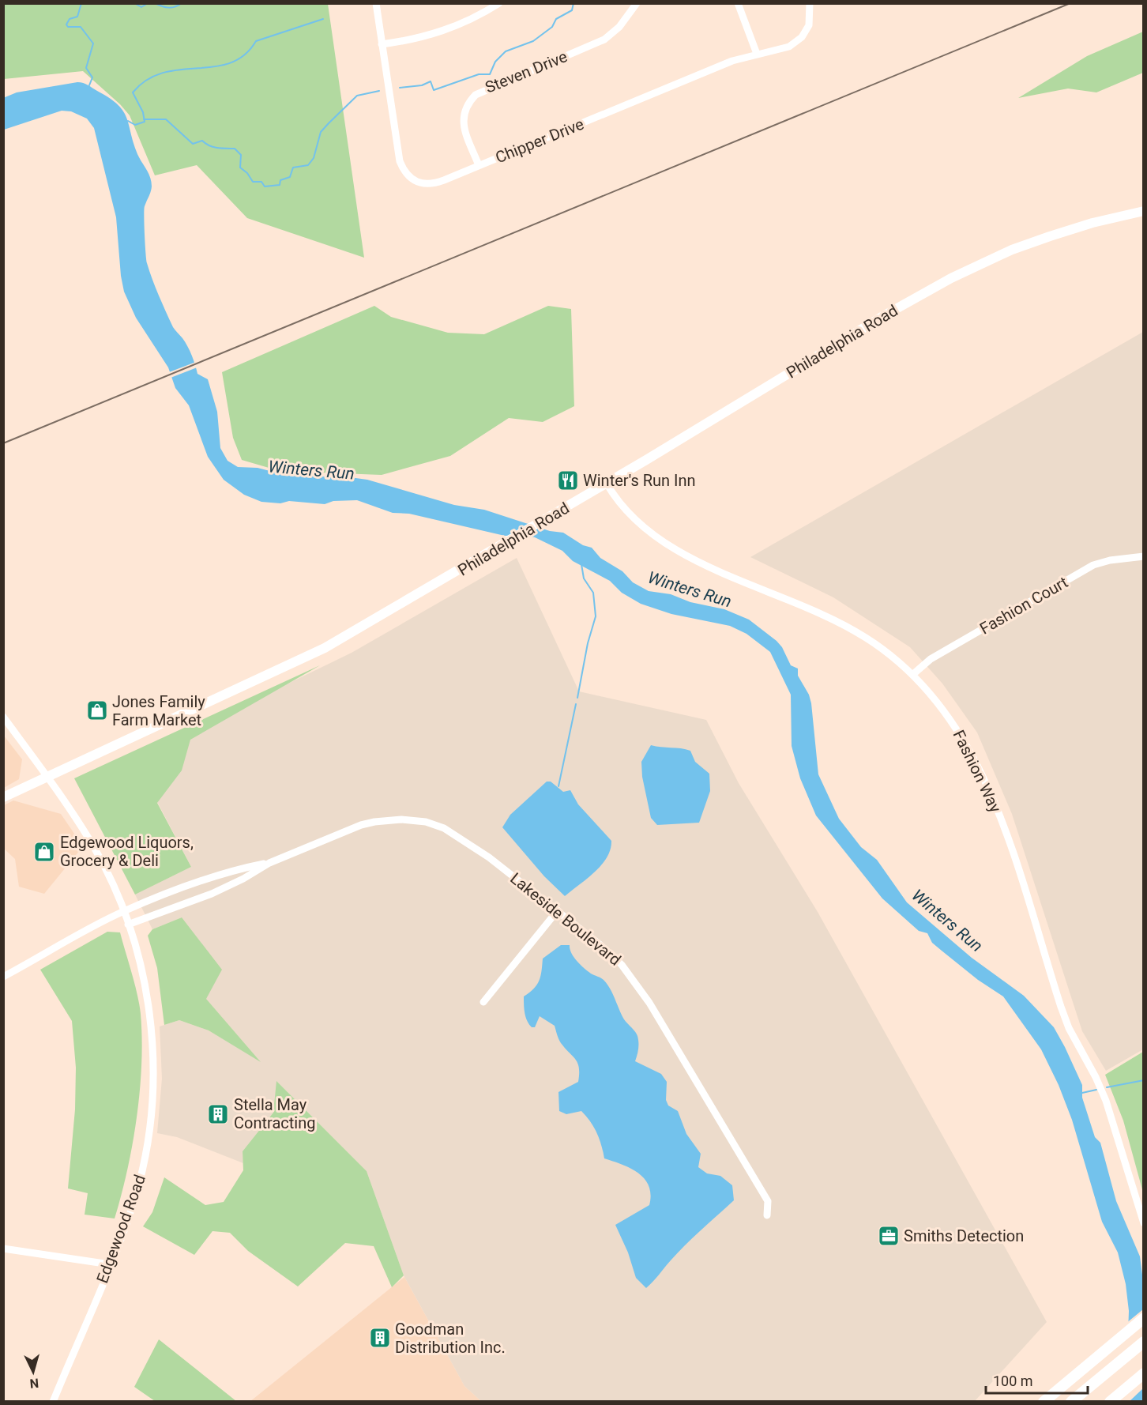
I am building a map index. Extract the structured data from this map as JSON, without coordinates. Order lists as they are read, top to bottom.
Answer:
{
  "streets": {
    "main road": ["Philadelphia Road"],
    "street": [
      "Steven Drive",
      "Chipper Drive",
      "Fashion Court",
      "Fashion Way",
      "Lakeside Boulevard",
      "Edgewood Road"
    ]
  },
  "crossings": [
    ["Steven Drive", "Chipper Drive"],
    ["Philadelphia Road", "Fashion Way"],
    ["Philadelphia Road", "Edgewood Road"],
    ["Fashion Court", "Fashion Way"],
    ["Lakeside Boulevard", "Edgewood Road"]
  ],
  "water": ["Winters Run"],
  "places": {
    "restaurant": ["Winter's Run Inn"],
    "shop": ["Jones Family Farm Market", "Edgewood Liquors, Grocery & Deli"],
    "building": ["Stella May Contracting", "Goodman Distribution Inc."],
    "office": ["Smiths Detection"]
  },
  "scale_bar": "100 m",
  "north": "bottom"
}
